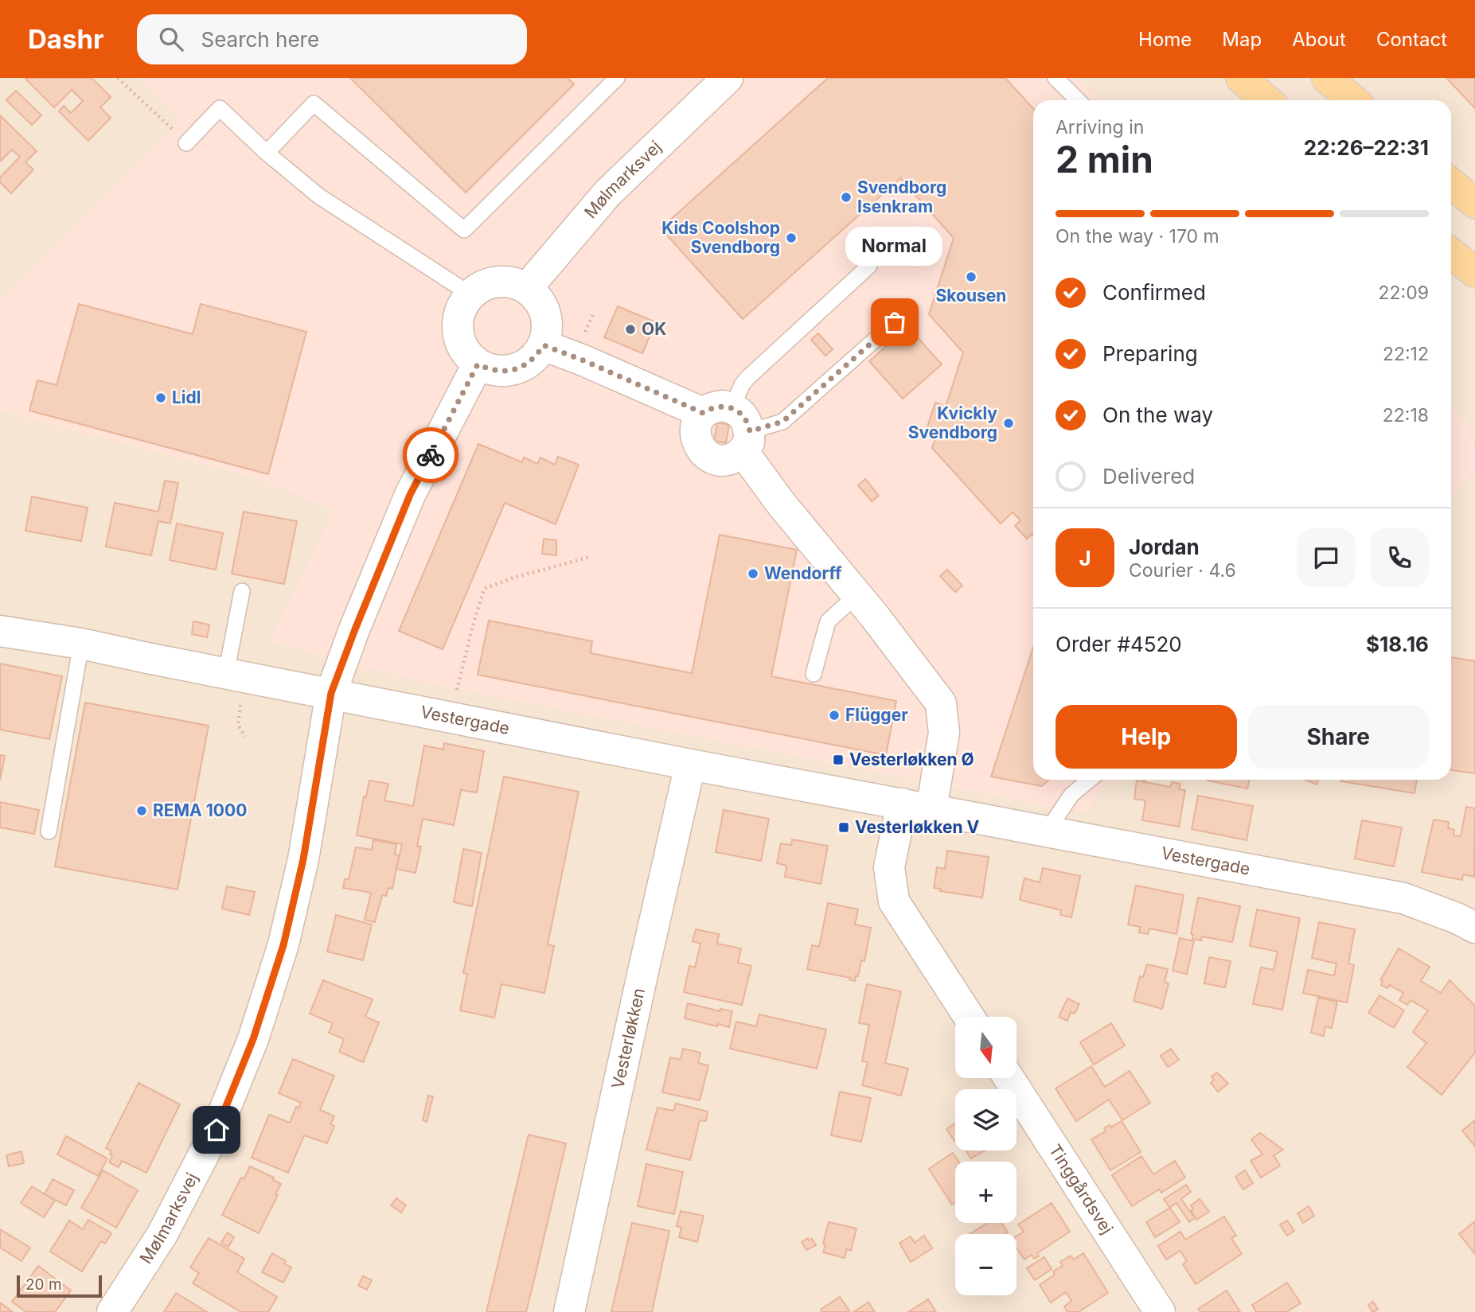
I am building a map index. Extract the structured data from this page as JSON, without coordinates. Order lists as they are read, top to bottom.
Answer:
{
  "streets": {
    "street": [
      "Mølmarksvej",
      "Vestergade",
      "Vesterløkken",
      "Tinggårdsvej"
    ]
  },
  "crossings": [
    ["Mølmarksvej", "Vestergade"],
    ["Vestergade", "Vesterløkken"]
  ],
  "places": {
    "other": [
      "Svendborg Isenkram",
      "Kids Coolshop Svendborg",
      "Skousen",
      "Normal",
      "OK",
      "Lidl",
      "Kvickly Svendborg",
      "Wendorff",
      "Flügger",
      "REMA 1000"
    ],
    "transit": ["Vesterløkken Ø", "Vesterløkken V"]
  },
  "scale_bar": "20 m",
  "north": "bottom",
  "page": {
    "header": "Dashr",
    "search": "Search here",
    "nav": [
      "Home",
      "Map",
      "About",
      "Contact"
    ],
    "heading": ["2 min", "Arriving in", "22:26–22:31"],
    "panel": [
      "Jordan",
      "Courier · 4.6",
      "Order #4520",
      "$18.16"
    ],
    "bar": "On the way · 170 m",
    "bubble": "Normal",
    "list": [
      ["Confirmed", "22:09"],
      ["Preparing", "22:12"],
      ["On the way", "22:18"],
      "Delivered"
    ],
    "round": "J",
    "buttons": ["Help", "Share"],
    "map_buttons": ["+", "−"],
    "scale": "20 m"
  }
}
